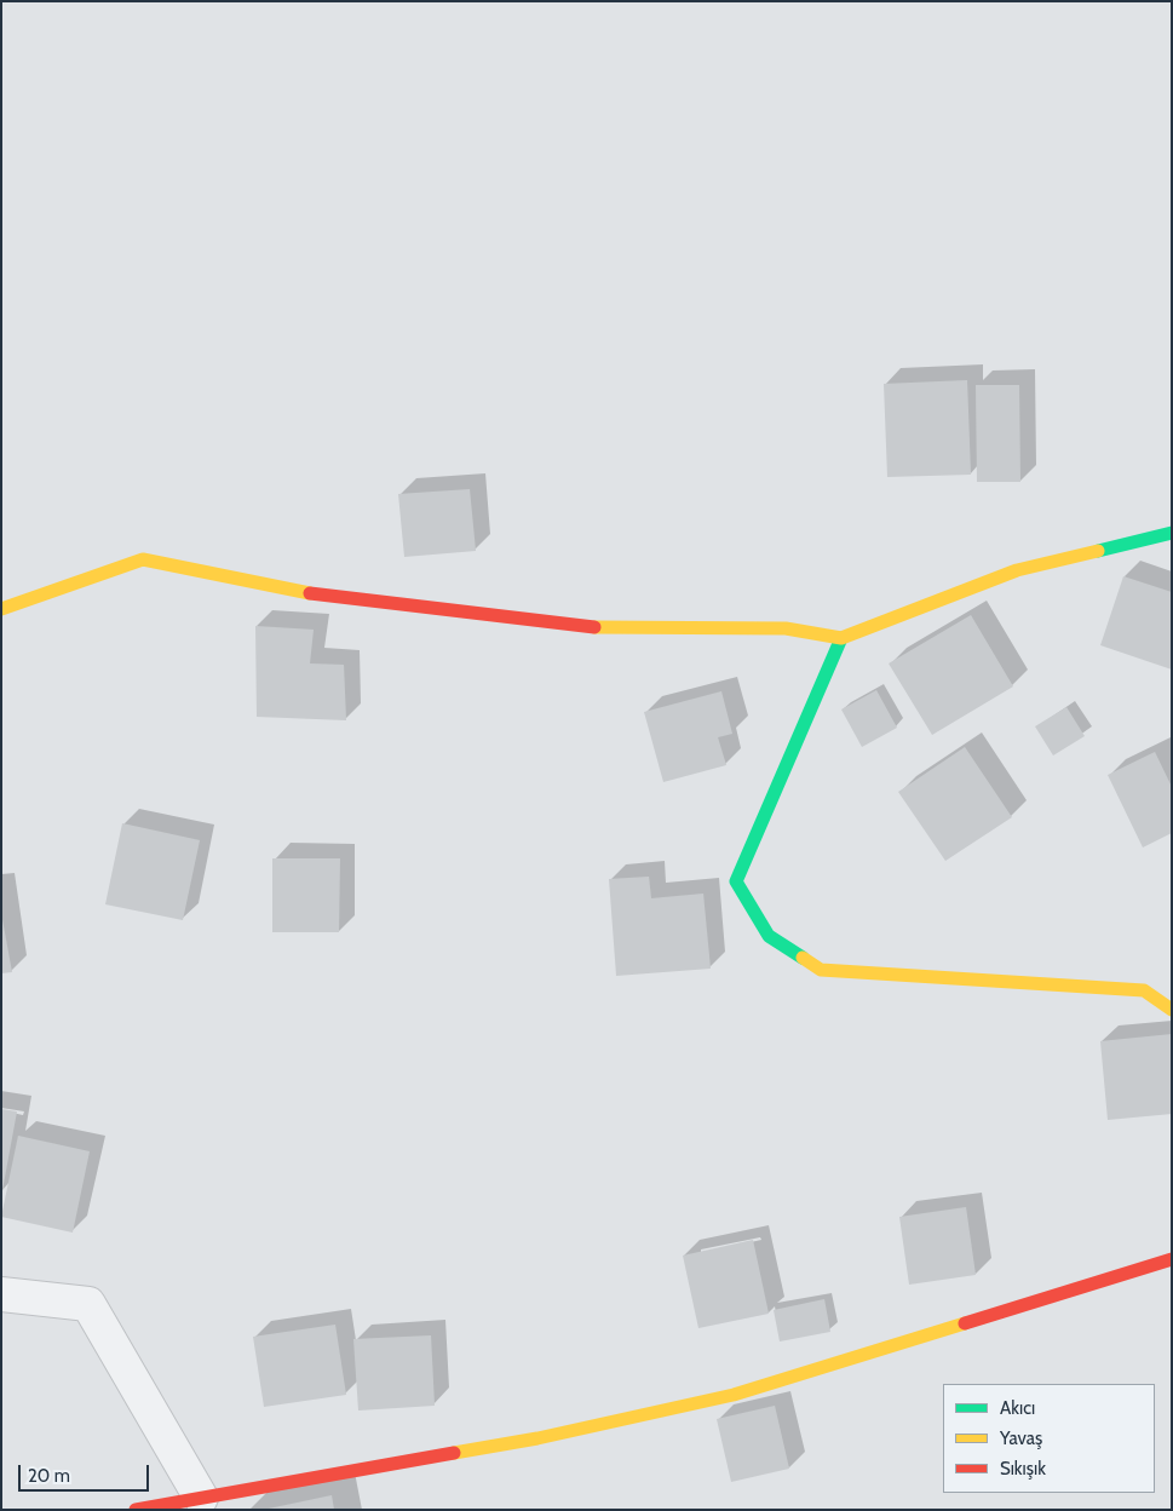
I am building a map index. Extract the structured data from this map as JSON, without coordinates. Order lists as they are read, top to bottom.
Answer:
{
  "legend": ["Akıcı", "Yavaş", "Sıkışık"],
  "scale_bar": "20 m"
}
